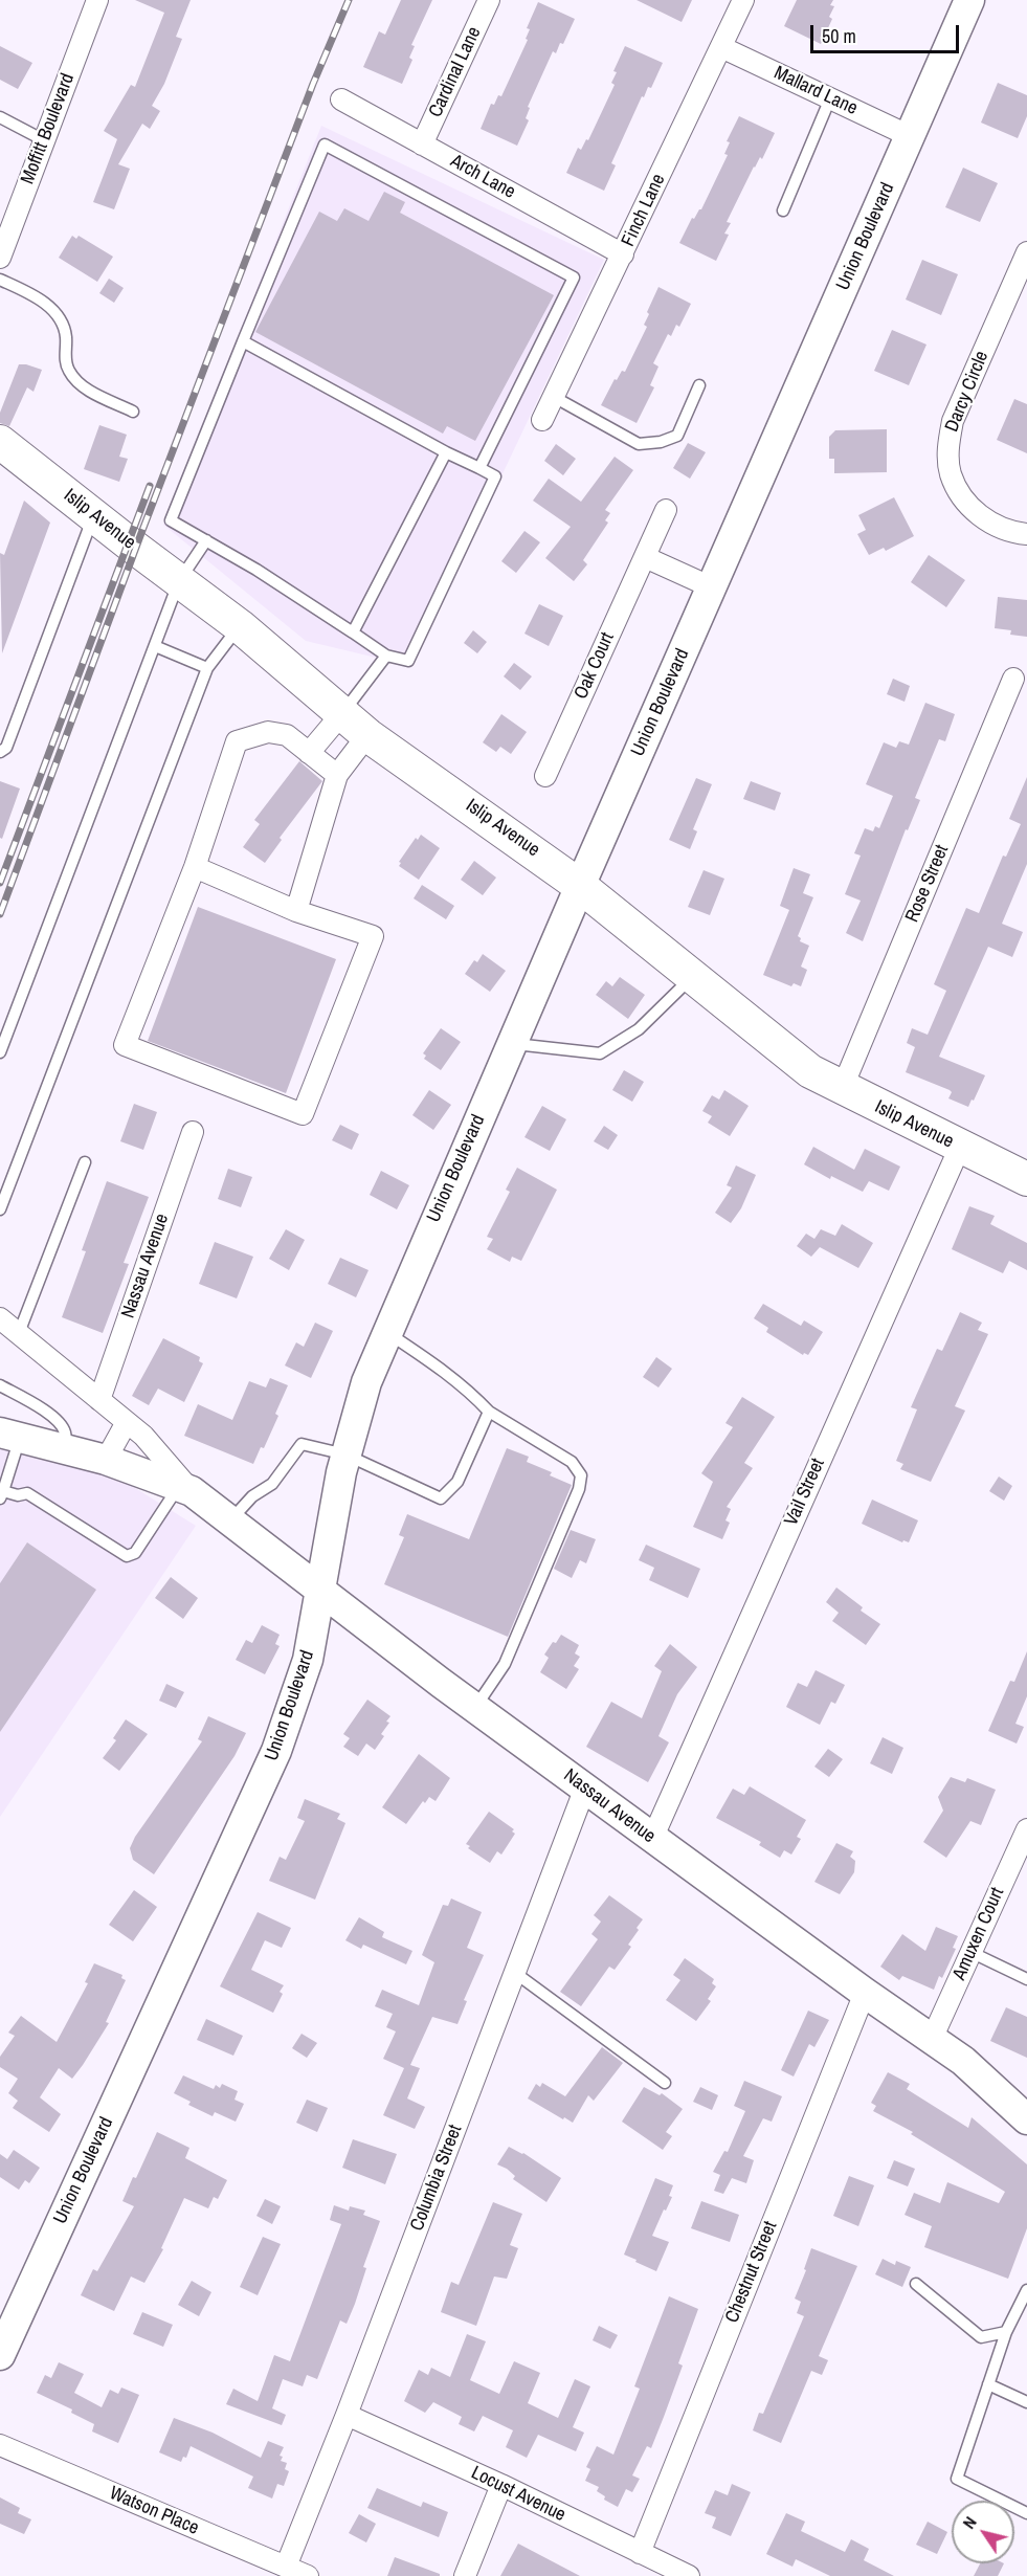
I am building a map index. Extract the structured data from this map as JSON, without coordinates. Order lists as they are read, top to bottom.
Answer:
{
  "streets": {
    "main road": ["Union Boulevard", "Islip Avenue", "Nassau Avenue"],
    "street": [
      "Cardinal Lane",
      "Mallard Lane",
      "Moffitt Boulevard",
      "Arch Lane",
      "Finch Lane",
      "Darcy Circle",
      "Oak Court",
      "Rose Street",
      "Vail Street",
      "Amuxen Court",
      "Columbia Street",
      "Chestnut Street",
      "Locust Avenue",
      "Watson Place"
    ]
  },
  "crossings": [
    ["Cardinal Lane", "Arch Lane"],
    ["Mallard Lane", "Finch Lane"],
    ["Mallard Lane", "Union Boulevard"],
    ["Arch Lane", "Finch Lane"],
    ["Union Boulevard", "Islip Avenue"],
    ["Union Boulevard", "Nassau Avenue"],
    ["Islip Avenue", "Rose Street"],
    ["Islip Avenue", "Vail Street"],
    ["Nassau Avenue", "Vail Street"],
    ["Nassau Avenue", "Amuxen Court"],
    ["Nassau Avenue", "Columbia Street"],
    ["Nassau Avenue", "Chestnut Street"],
    ["Columbia Street", "Locust Avenue"],
    ["Columbia Street", "Watson Place"],
    ["Chestnut Street", "Locust Avenue"]
  ],
  "scale_bar": "50 m",
  "north": "top left"
}
